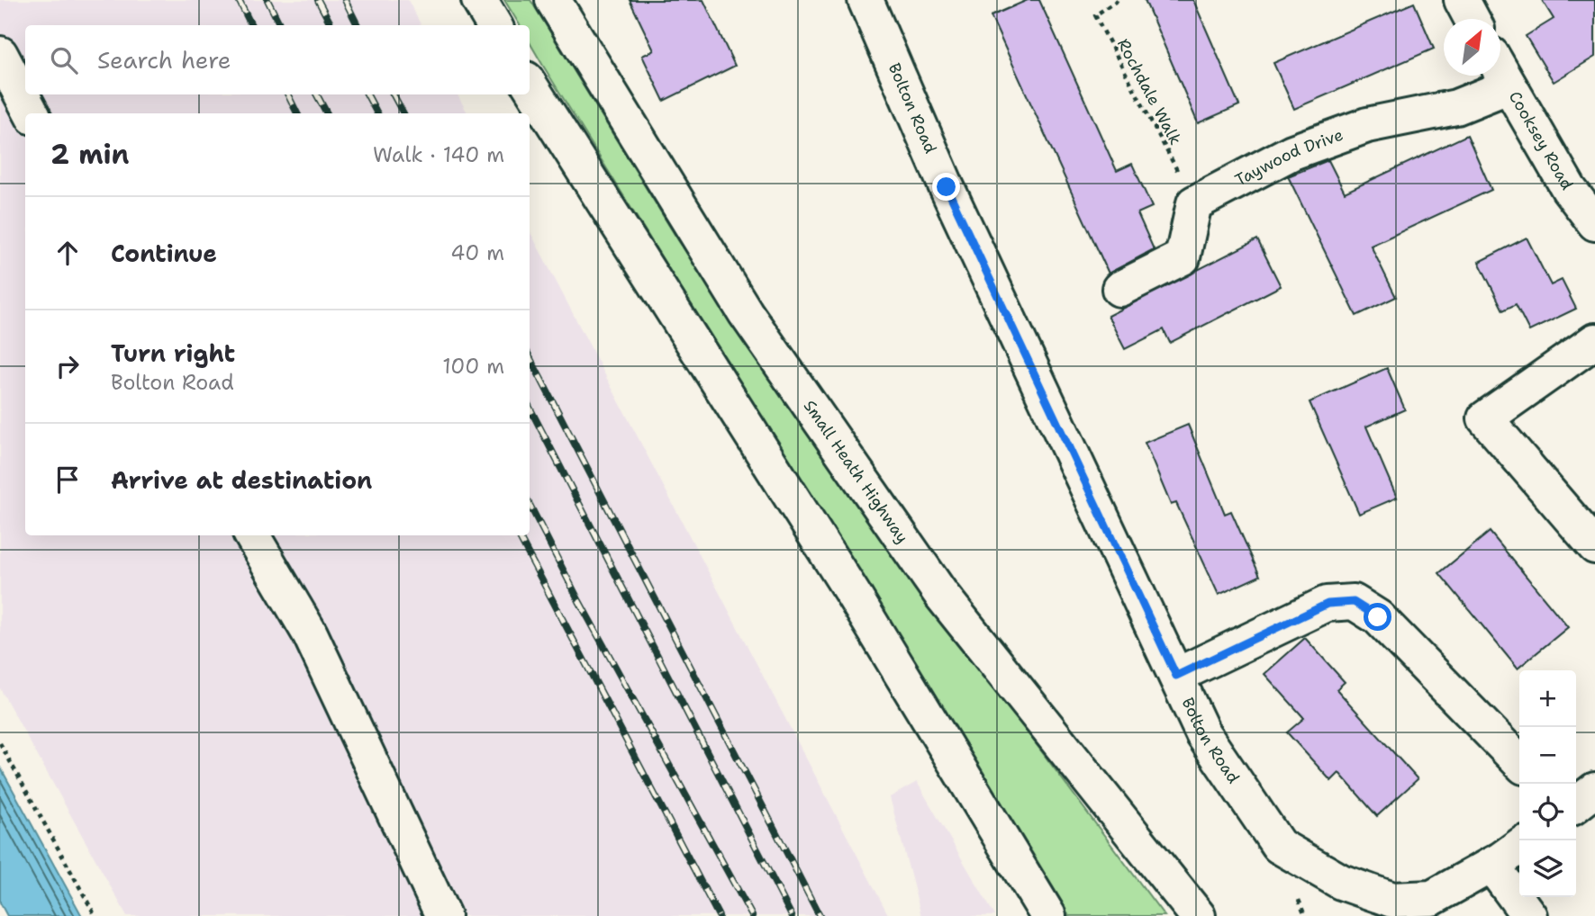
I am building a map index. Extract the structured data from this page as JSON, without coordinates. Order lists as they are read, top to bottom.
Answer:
{
  "streets": {
    "main road": [
      "Bolton Road",
      "Cooksey Road",
      "Taywood Drive",
      "Small Heath Highway"
    ],
    "path": ["Rochdale Walk"]
  },
  "crossings": [
    ["Rochdale Walk", "Taywood Drive"],
    ["Cooksey Road", "Taywood Drive"]
  ],
  "north": "top right",
  "page": {
    "search": "Search here",
    "heading": ["2 min", "Walk · 140 m"],
    "list": [
      ["Continue", "40 m"],
      ["Turn right", "Bolton Road", "100 m"],
      "Arrive at destination"
    ],
    "map_buttons": ["+", "−"]
  }
}
